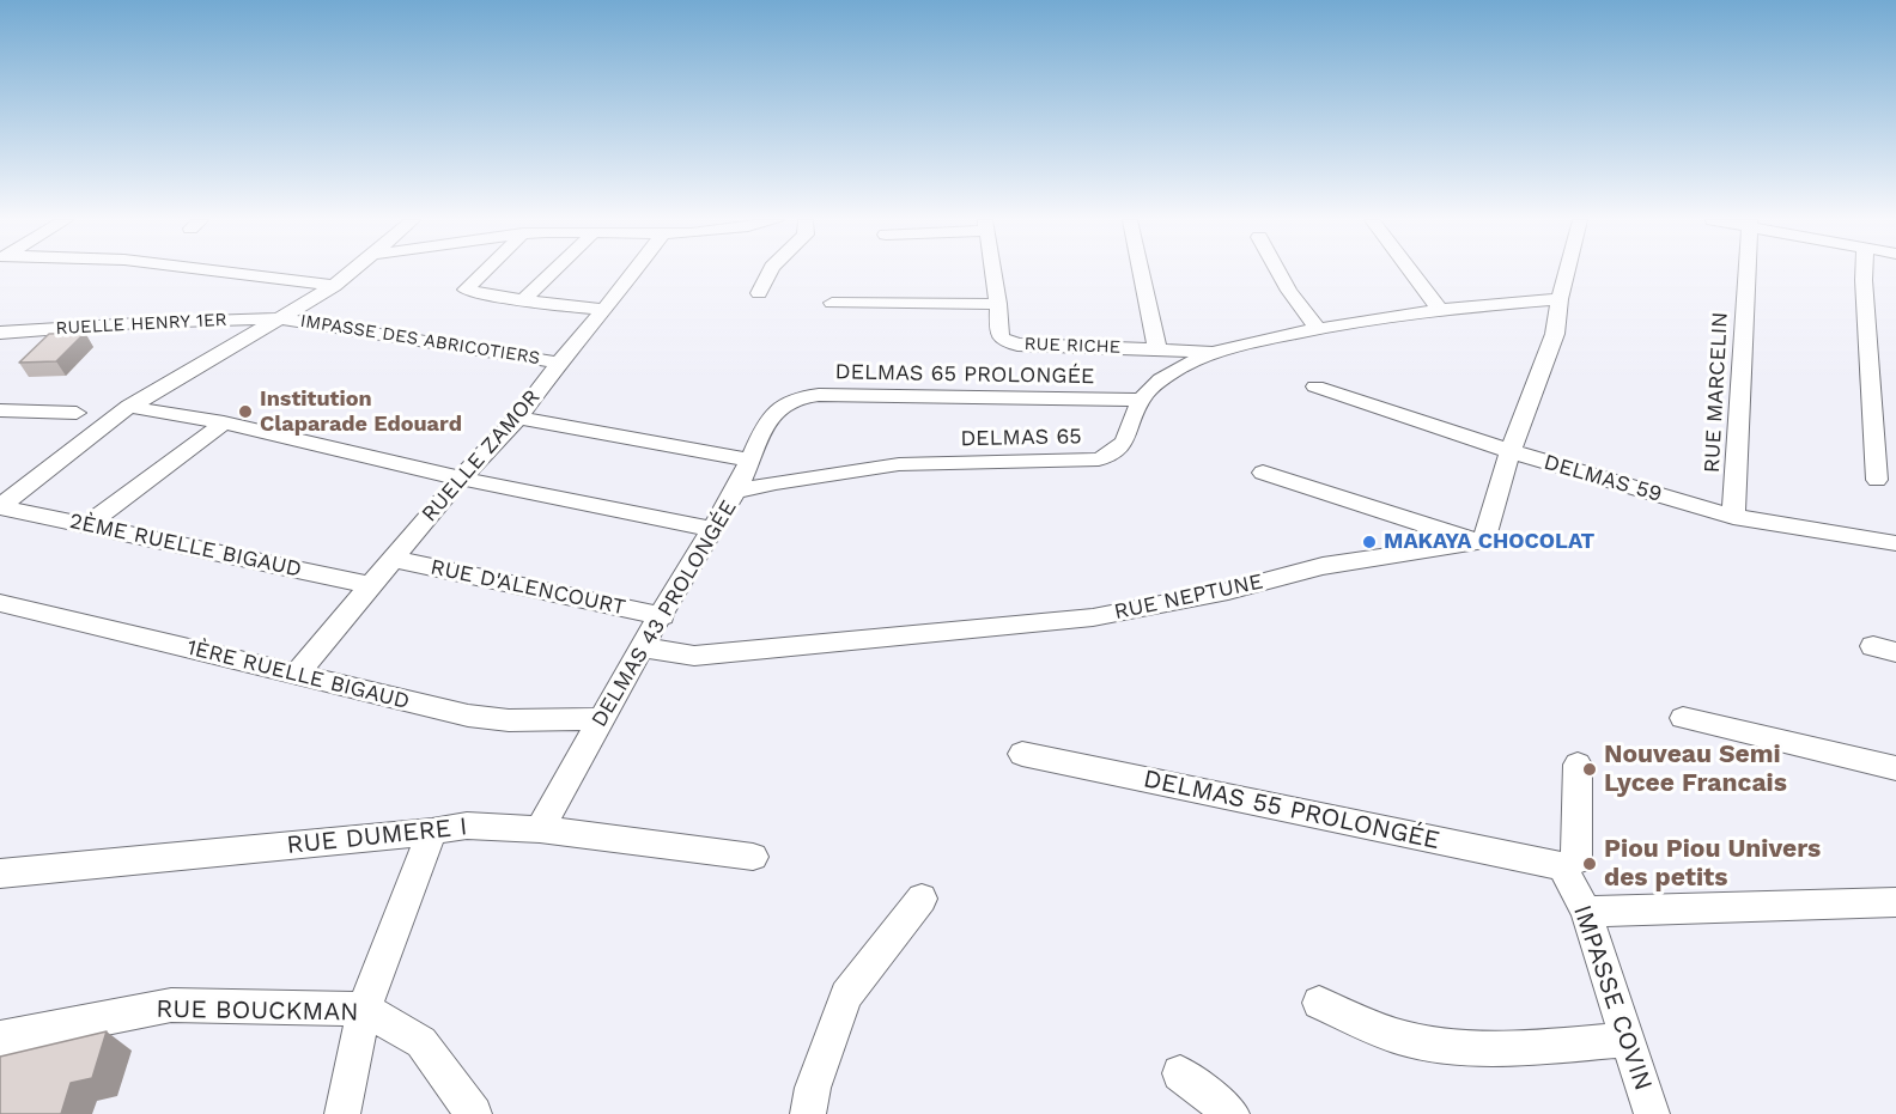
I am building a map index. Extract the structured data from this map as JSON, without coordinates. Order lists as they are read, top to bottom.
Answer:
{
  "streets": {
    "street": [
      "RUELLE HENRY 1ER",
      "IMPASSE DES ABRICOTIERS",
      "RUE RICHE",
      "DELMAS 65 PROLONGÉE",
      "RUE MARCELIN",
      "DELMAS 65",
      "RUELLE ZAMOR",
      "DELMAS 59",
      "2ÈME RUELLE BIGAUD",
      "RUE D'ALENCOURT",
      "RUE NEPTUNE",
      "DELMAS 43 PROLONGÉE",
      "1ÈRE RUELLE BIGAUD",
      "DELMAS 55 PROLONGÉE",
      "RUE DUMERE I",
      "IMPASSE COVIN",
      "RUE BOUCKMAN"
    ]
  },
  "crossings": [
    ["RUELLE HENRY 1ER", "IMPASSE DES ABRICOTIERS"],
    ["IMPASSE DES ABRICOTIERS", "RUELLE ZAMOR"],
    ["DELMAS 65 PROLONGÉE", "DELMAS 65"],
    ["DELMAS 65 PROLONGÉE", "DELMAS 43 PROLONGÉE"],
    ["RUE MARCELIN", "DELMAS 59"],
    ["DELMAS 65", "DELMAS 43 PROLONGÉE"],
    ["RUELLE ZAMOR", "2ÈME RUELLE BIGAUD"],
    ["RUELLE ZAMOR", "RUE D'ALENCOURT"],
    ["RUELLE ZAMOR", "1ÈRE RUELLE BIGAUD"],
    ["RUE D'ALENCOURT", "DELMAS 43 PROLONGÉE"],
    ["RUE NEPTUNE", "DELMAS 43 PROLONGÉE"],
    ["DELMAS 43 PROLONGÉE", "1ÈRE RUELLE BIGAUD"],
    ["DELMAS 43 PROLONGÉE", "RUE DUMERE I"],
    ["DELMAS 55 PROLONGÉE", "IMPASSE COVIN"]
  ],
  "places": [
    "Institution Claparade Edouard",
    "MAKAYA CHOCOLAT",
    "Nouveau Semi Lycee Francais",
    "Piou Piou Univers des petits"
  ]
}
